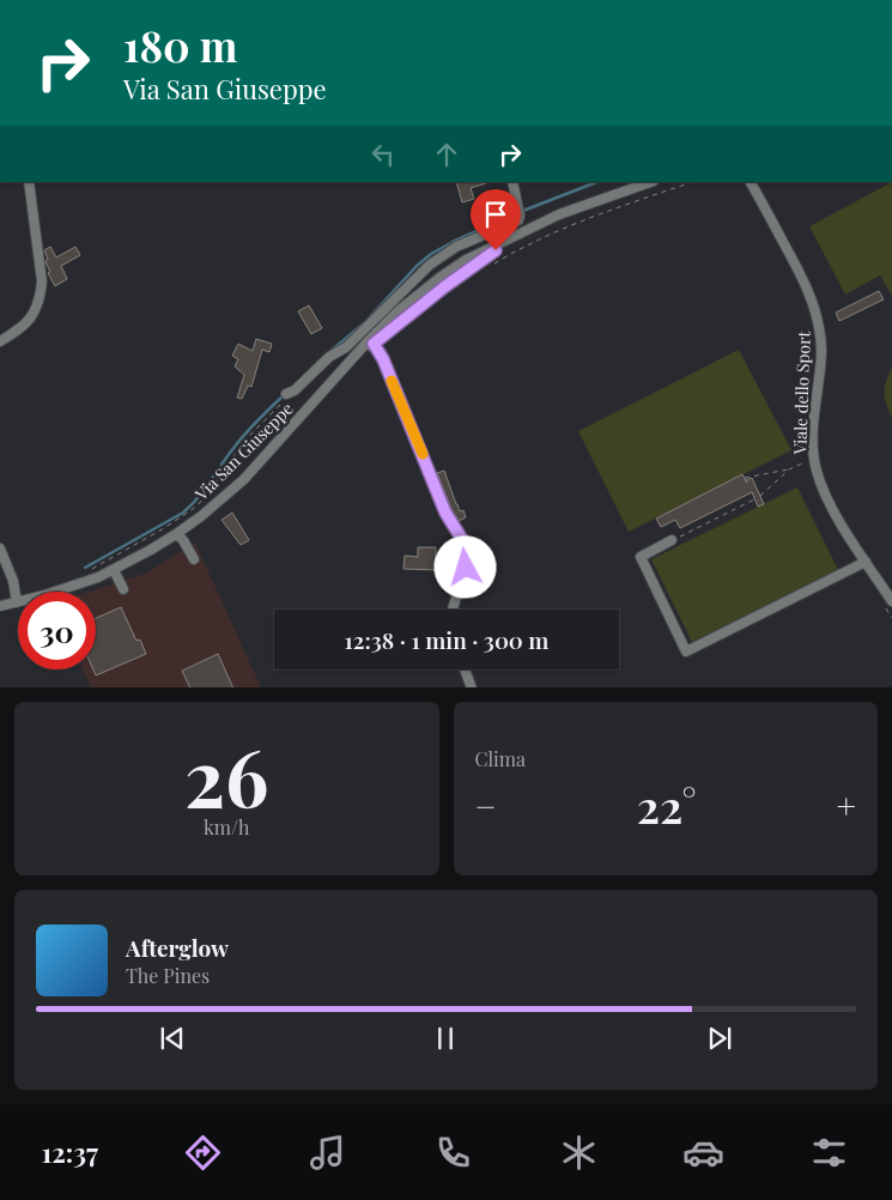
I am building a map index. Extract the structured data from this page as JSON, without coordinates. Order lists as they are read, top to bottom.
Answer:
{
  "streets": {
    "street": ["Viale dello Sport", "Via San Giuseppe"]
  },
  "page": {
    "turn": ["180 m", "Via San Giuseppe"],
    "limit": "30",
    "trip": "12:38 · 1 min · 300 m",
    "tile": [
      ["26", "km/h"],
      "Clima"
    ],
    "heat": ["−", "22°", "+"],
    "song": ["Afterglow", "The Pines"],
    "tabs": "12:37"
  }
}
